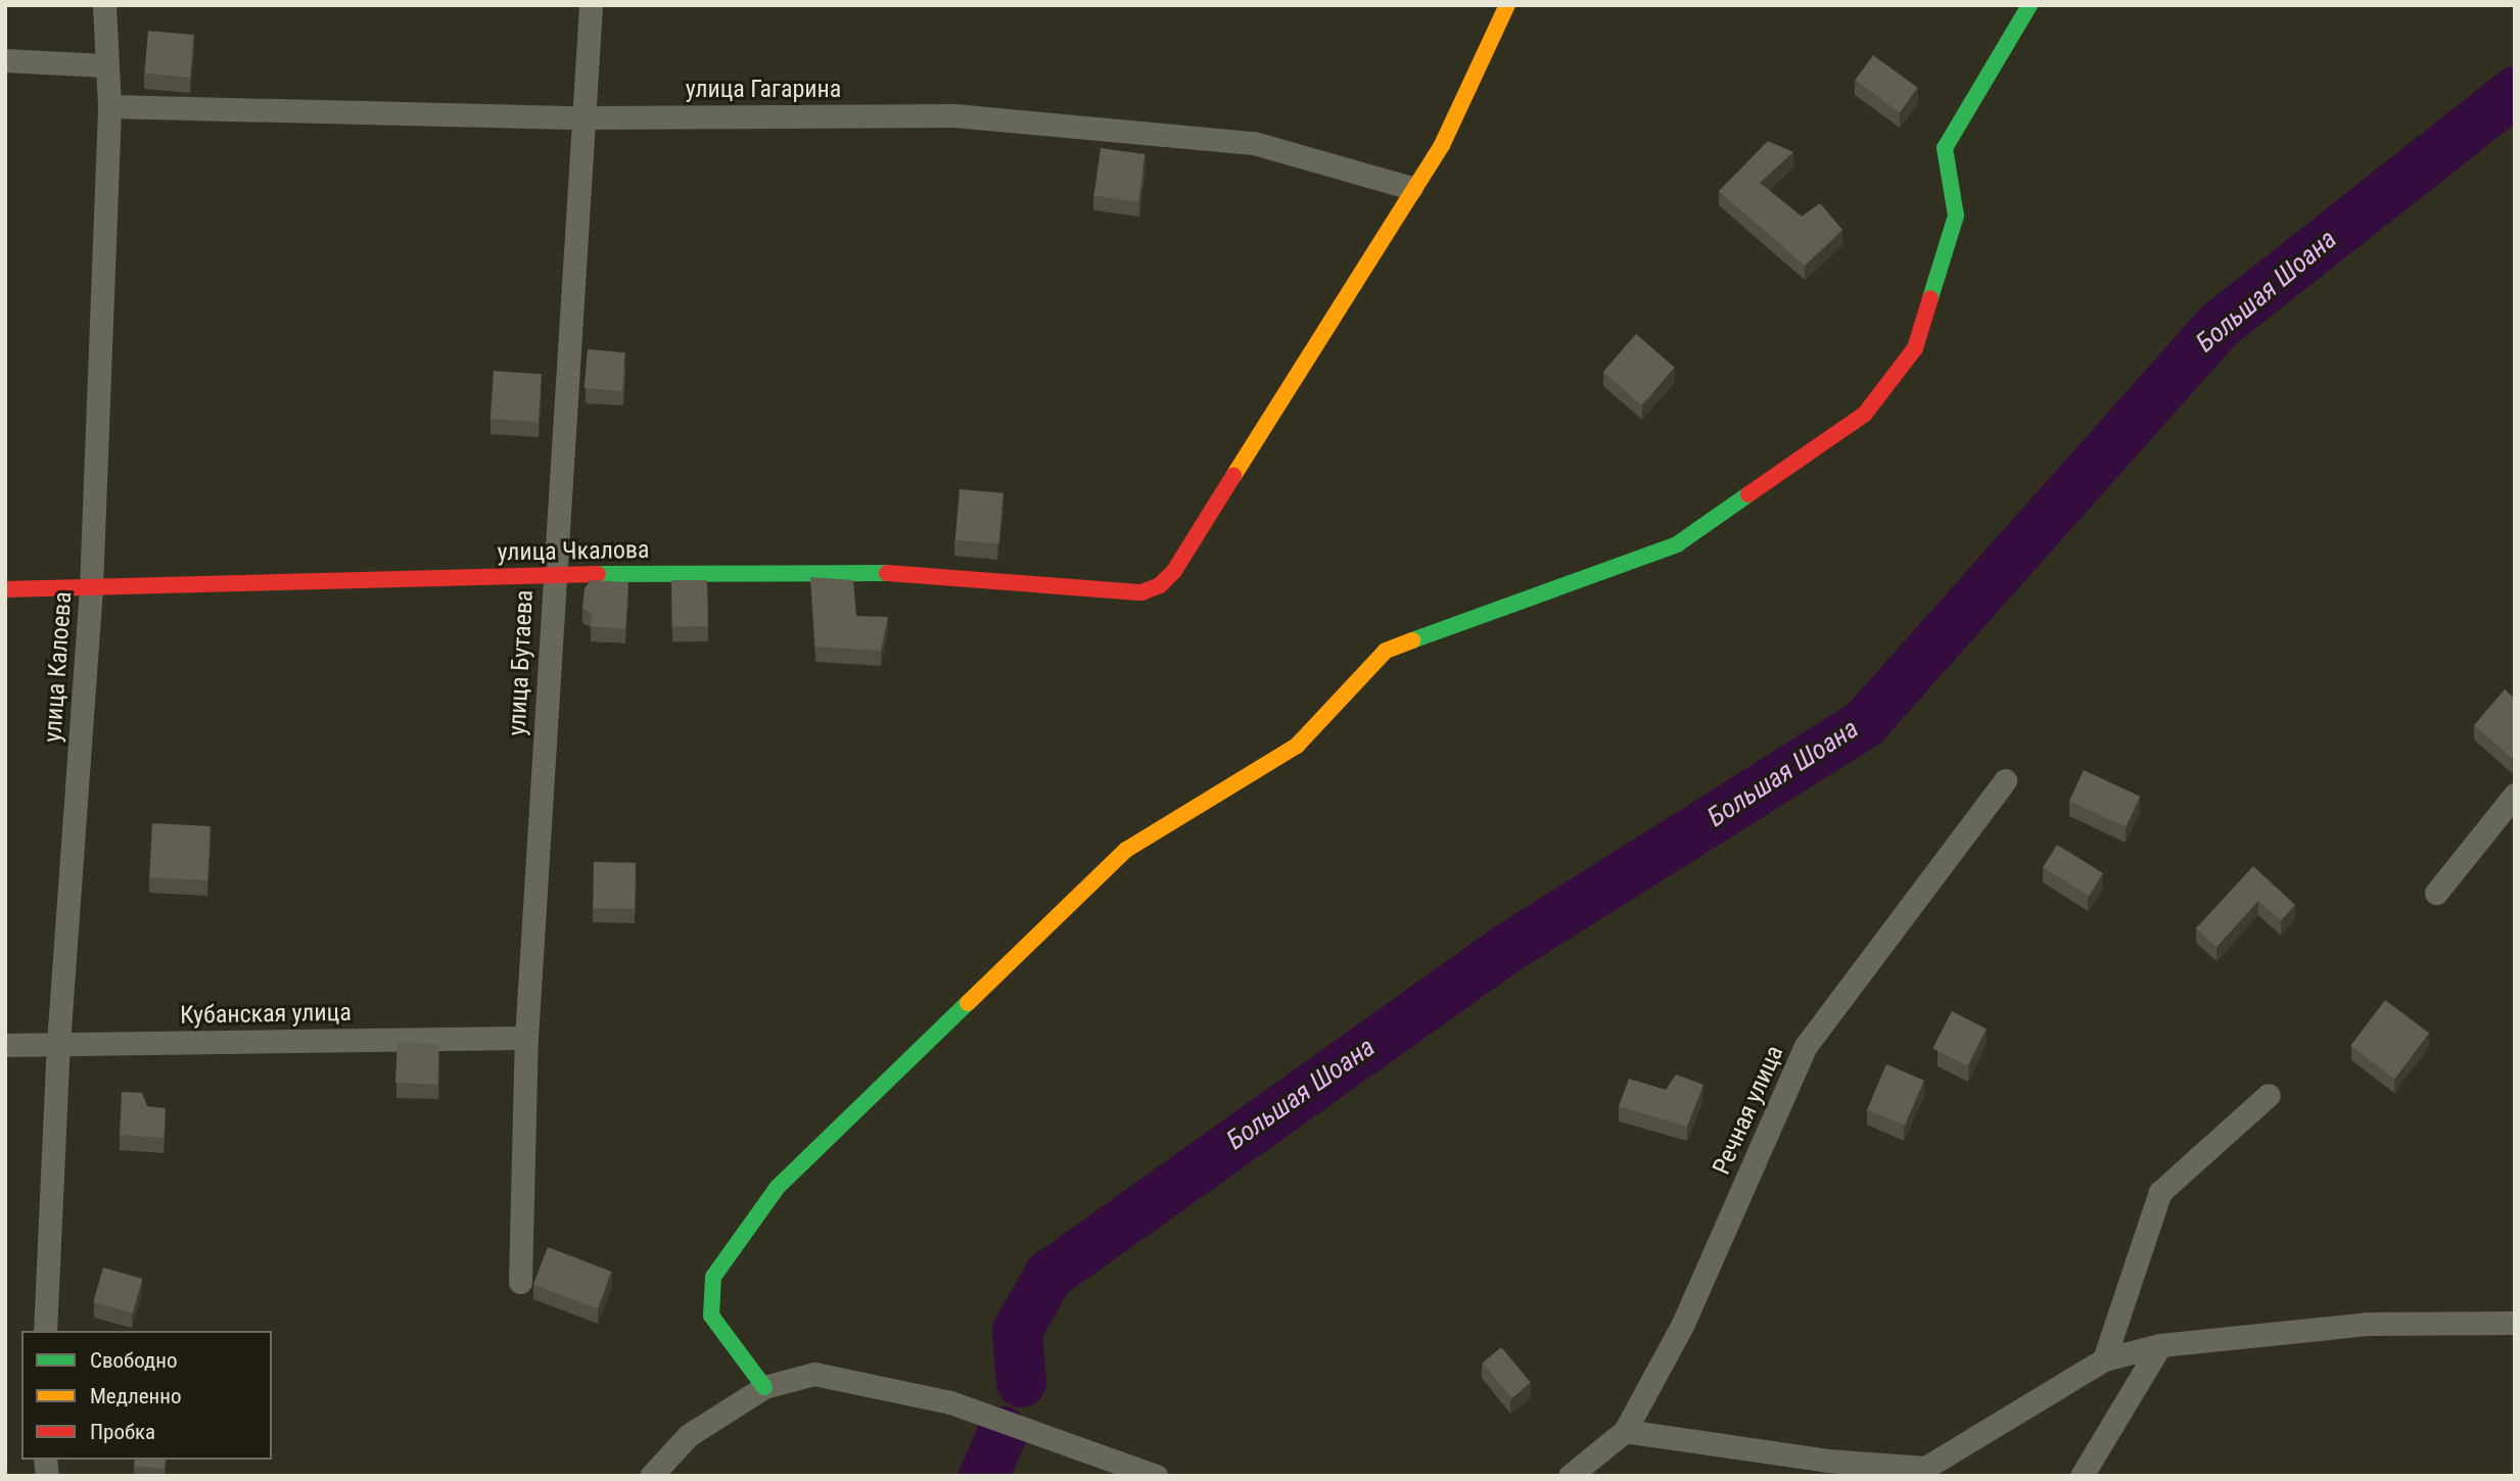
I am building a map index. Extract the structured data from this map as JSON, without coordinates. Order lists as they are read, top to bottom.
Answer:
{
  "streets": {
    "street": [
      "улица Гагарина",
      "улица Чкалова",
      "улица Бутаева",
      "улица Калоева",
      "Кубанская улица",
      "Речная улица"
    ]
  },
  "crossings": [
    ["улица Гагарина", "улица Чкалова"],
    ["улица Гагарина", "улица Бутаева"],
    ["улица Гагарина", "улица Калоева"],
    ["улица Чкалова", "улица Бутаева"],
    ["улица Чкалова", "улица Калоева"],
    ["улица Бутаева", "Кубанская улица"],
    ["улица Калоева", "Кубанская улица"]
  ],
  "water": ["Большая Шоана"],
  "legend": ["Свободно", "Медленно", "Пробка"]
}
